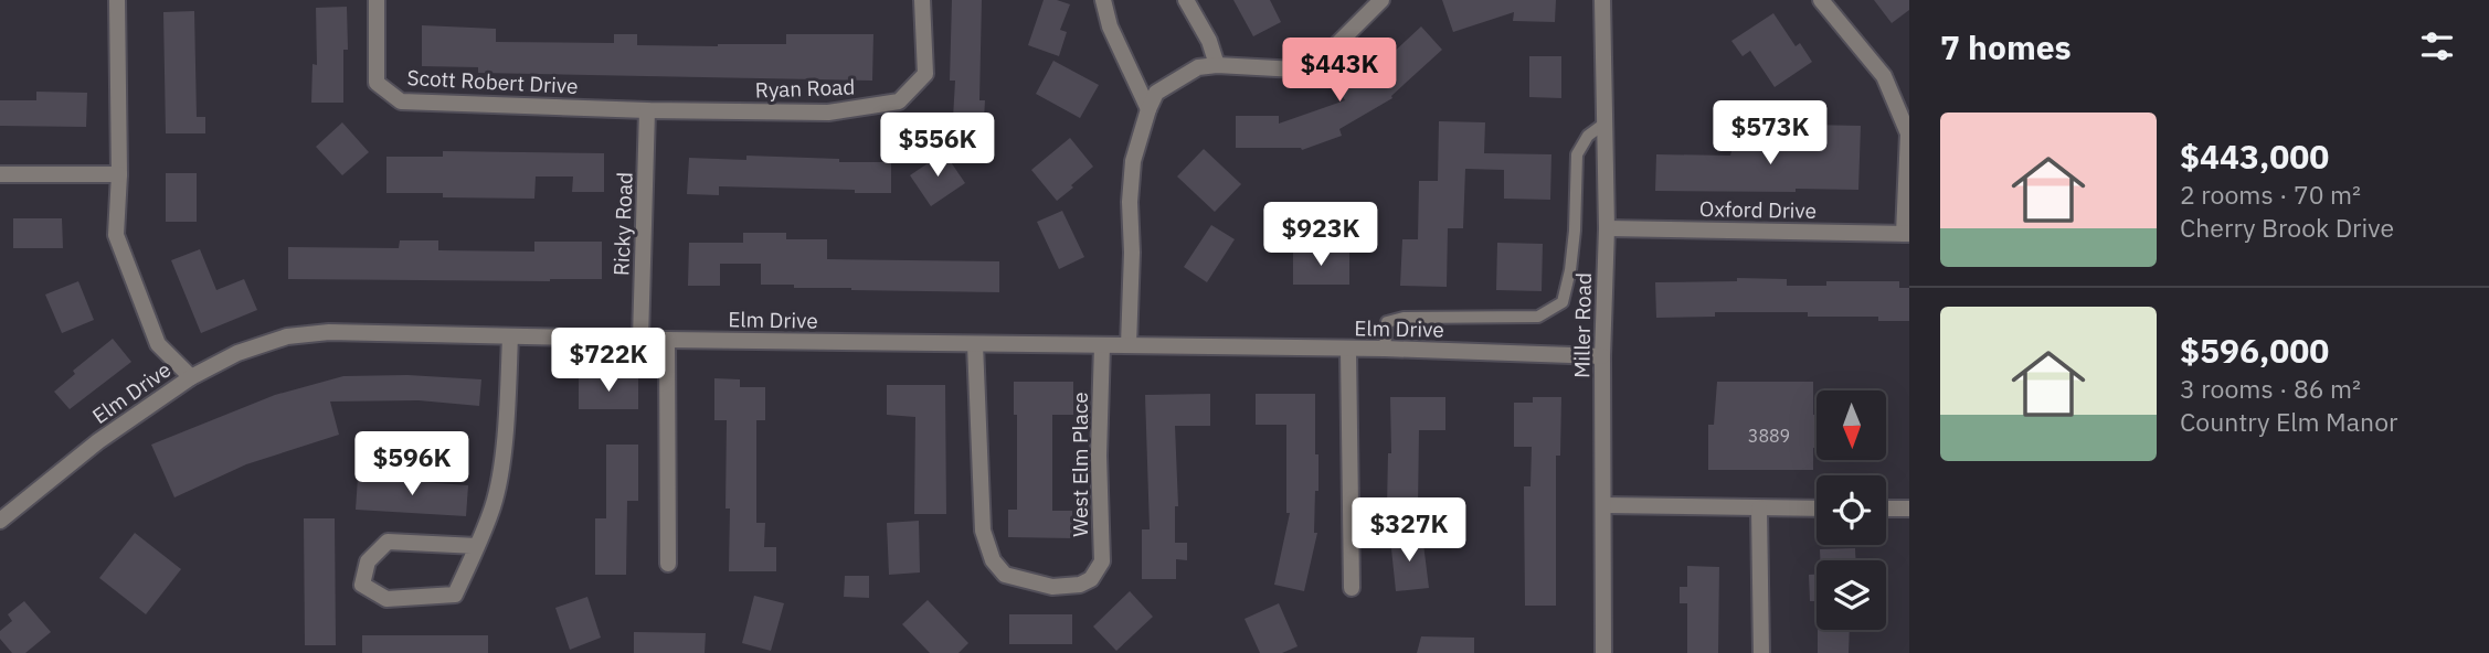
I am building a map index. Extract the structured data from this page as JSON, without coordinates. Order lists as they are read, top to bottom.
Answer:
{
  "streets": {
    "street": [
      "Scott Robert Drive",
      "Ryan Road",
      "Oxford Drive",
      "Ricky Road",
      "Elm Drive",
      "Miller Road",
      "West Elm Place"
    ]
  },
  "crossings": [
    ["Scott Robert Drive", "Ryan Road"],
    ["Scott Robert Drive", "Ricky Road"],
    ["Ryan Road", "Ricky Road"],
    ["Oxford Drive", "Miller Road"],
    ["Ricky Road", "Elm Drive"],
    ["Elm Drive", "Miller Road"],
    ["Elm Drive", "West Elm Place"]
  ],
  "house_numbers": ["3889"],
  "north": "bottom",
  "page": {
    "heading": "7 homes",
    "price": [
      "$443K",
      "$573K",
      "$556K",
      "$923K",
      "$722K",
      "$596K",
      "$327K"
    ],
    "list": [
      {
        "name": "$443,000",
        "note": "2 rooms · 70 m² · Cherry Brook Drive"
      },
      {
        "name": "$596,000",
        "note": "3 rooms · 86 m² · Country Elm Manor"
      }
    ]
  }
}
